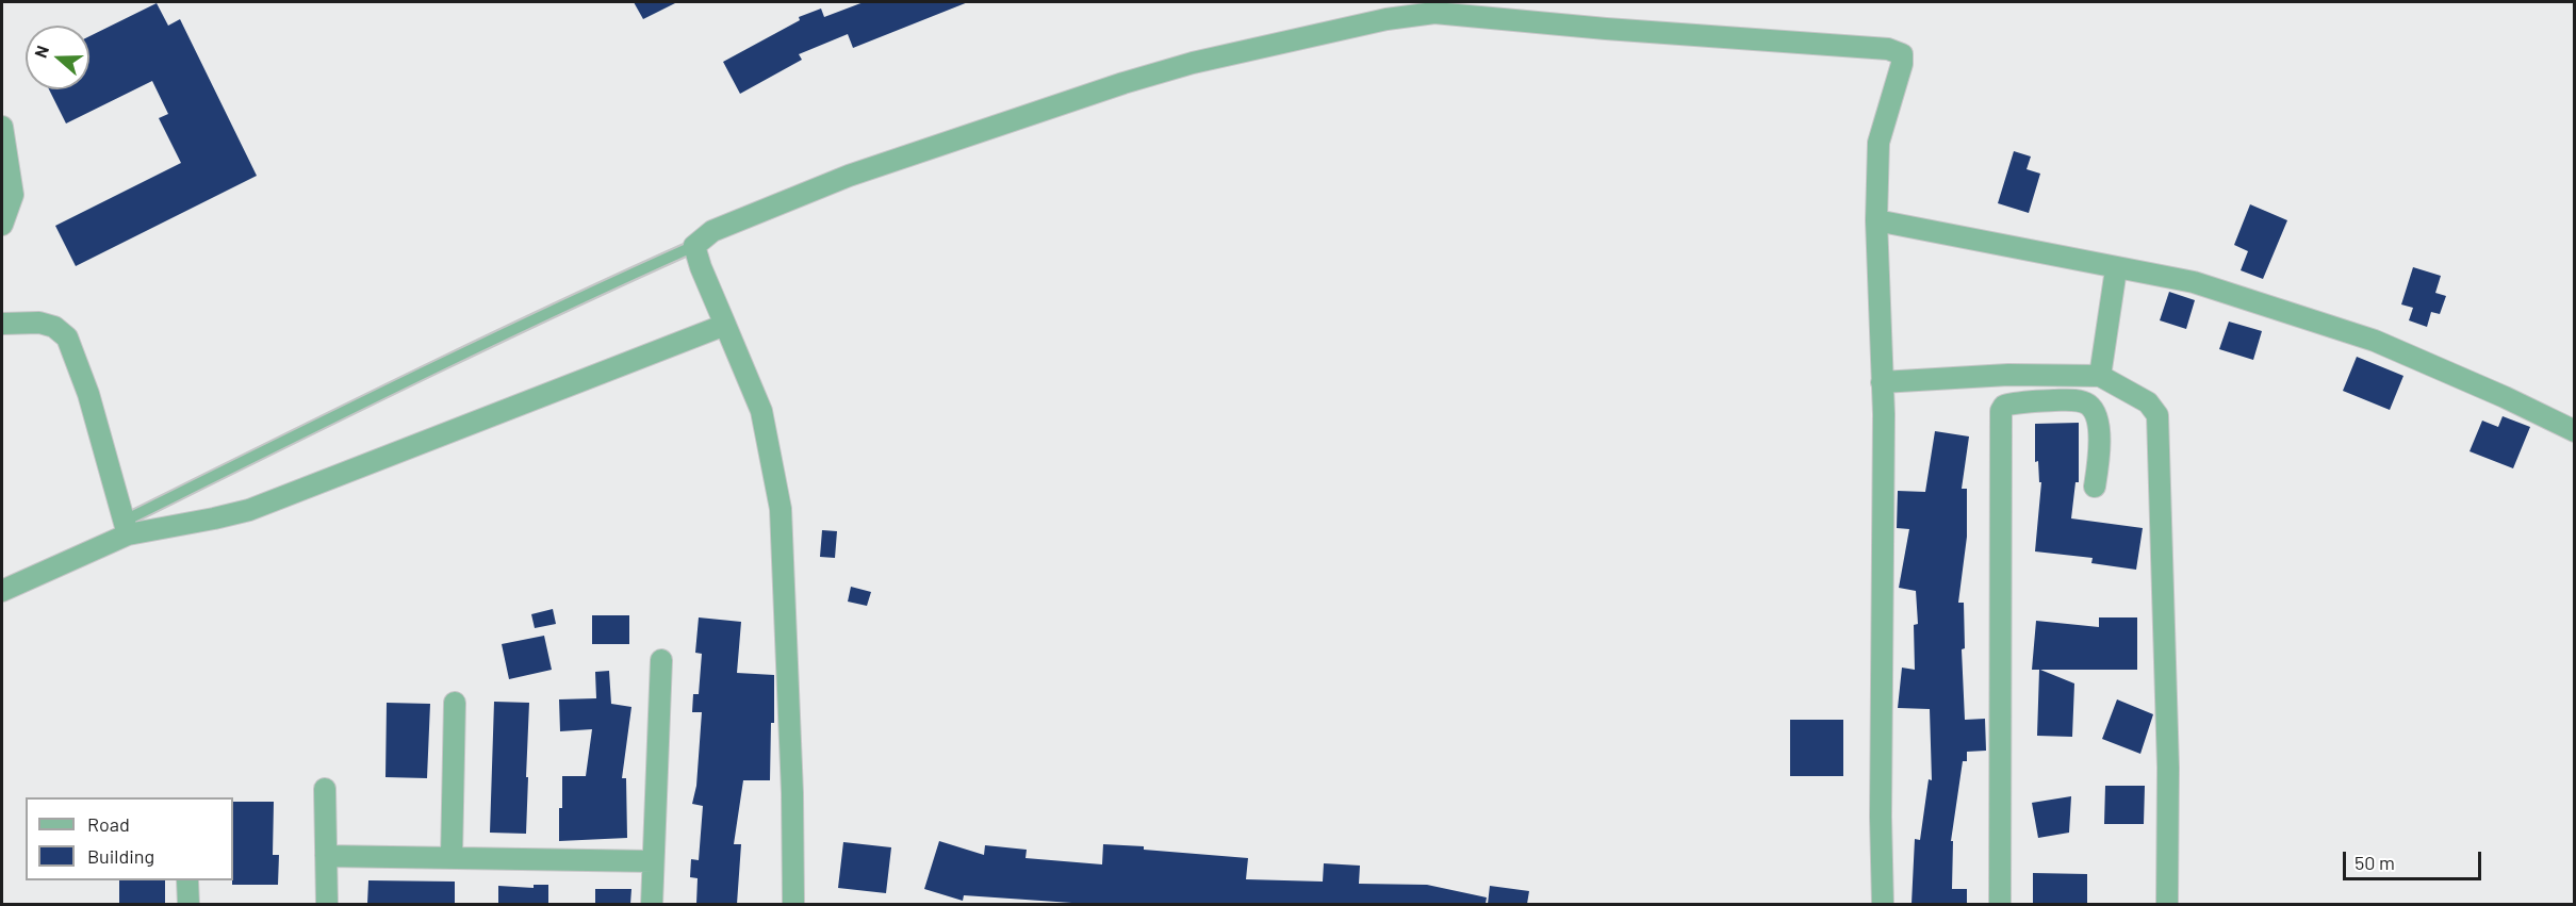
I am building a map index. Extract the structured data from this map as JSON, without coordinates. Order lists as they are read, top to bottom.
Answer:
{
  "legend": ["Road", "Building"],
  "scale_bar": "50 m",
  "north": "left"
}
